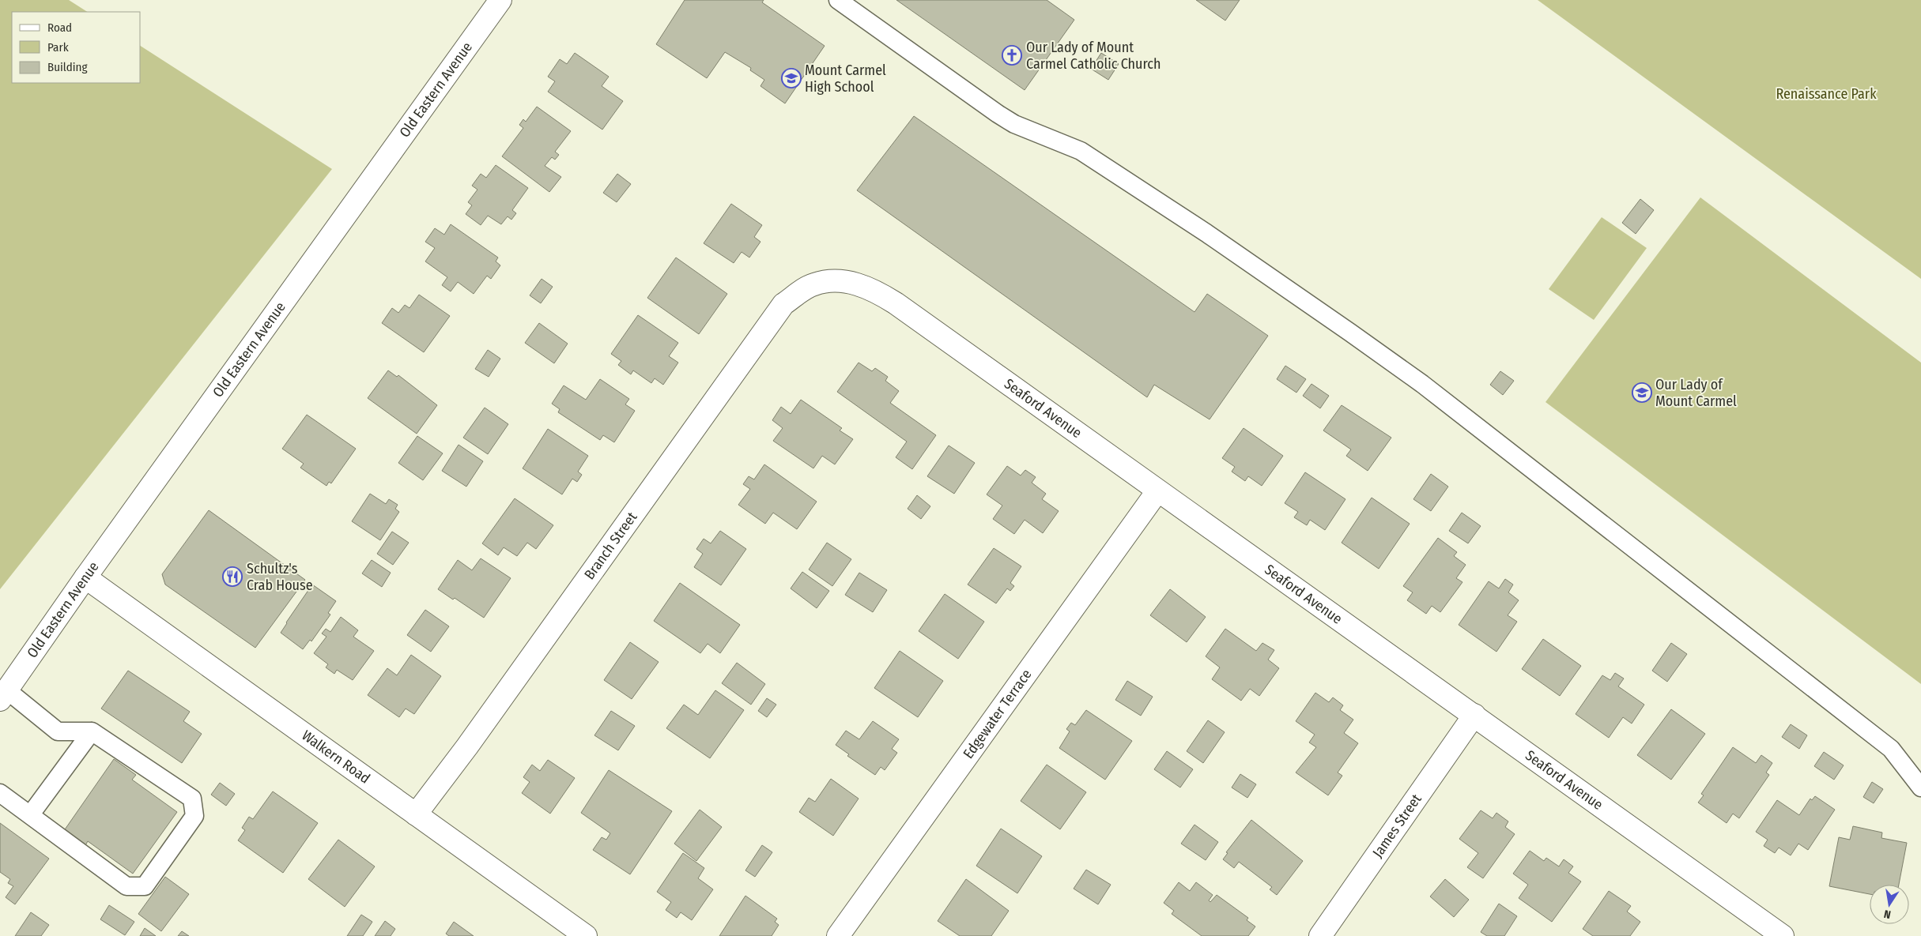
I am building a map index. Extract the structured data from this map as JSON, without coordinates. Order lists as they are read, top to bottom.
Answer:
{
  "streets": {
    "street": [
      "Old Eastern Avenue",
      "Seaford Avenue",
      "Branch Street",
      "Edgewater Terrace",
      "Walkern Road",
      "James Street"
    ]
  },
  "crossings": [
    ["Old Eastern Avenue", "Walkern Road"],
    ["Seaford Avenue", "Branch Street"],
    ["Seaford Avenue", "Edgewater Terrace"],
    ["Seaford Avenue", "James Street"],
    ["Branch Street", "Walkern Road"]
  ],
  "parks": ["Renaissance Park"],
  "places": {
    "church": ["Our Lady of Mount Carmel Catholic Church"],
    "school or university": ["Mount Carmel High School", "Our Lady of Mount Carmel"],
    "restaurant": ["Schultz's Crab House"]
  },
  "legend": ["Road", "Park", "Building"],
  "north": "bottom"
}
